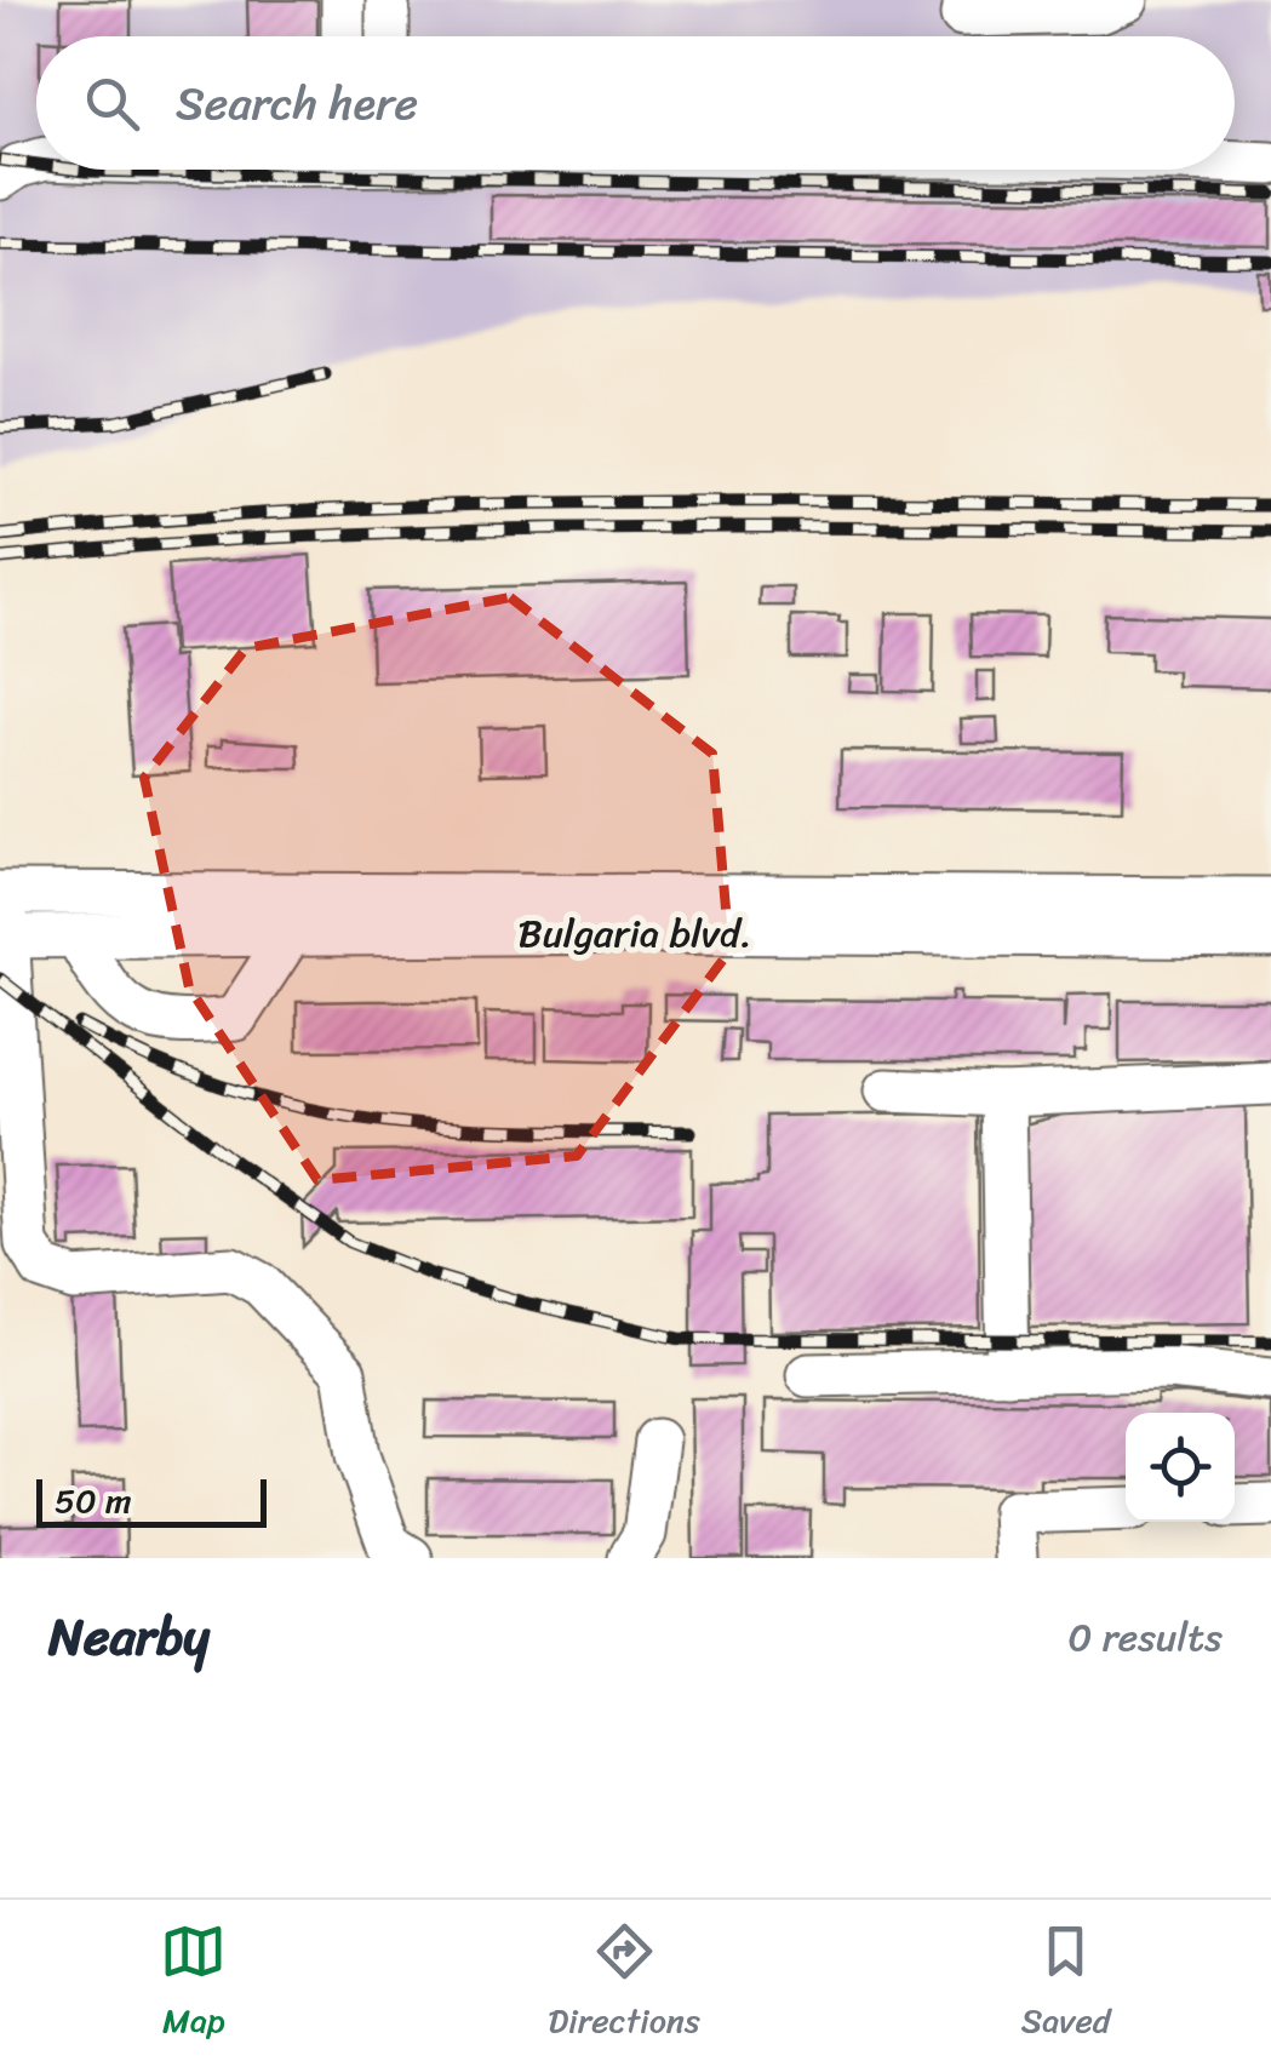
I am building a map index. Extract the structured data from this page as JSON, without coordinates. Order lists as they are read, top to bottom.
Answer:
{
  "streets": {
    "street": ["Bulgaria blvd."]
  },
  "scale_bar": "50 m",
  "page": {
    "search": "Search here",
    "scale": "50 m",
    "heading": ["Nearby", "0 results"],
    "nav": ["Map", "Directions", "Saved"]
  }
}
